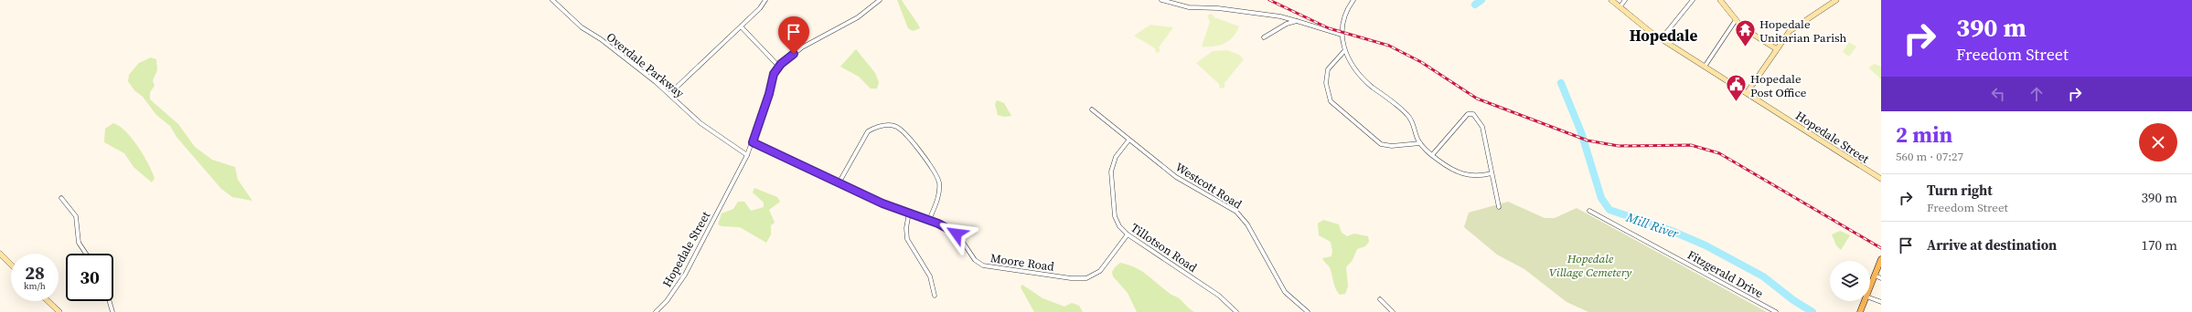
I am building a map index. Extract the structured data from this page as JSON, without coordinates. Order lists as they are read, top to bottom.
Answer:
{
  "streets": {
    "street": [
      "Overdale Parkway",
      "Hopedale Street",
      "Westcott Road",
      "Tillotson Road",
      "Moore Road",
      "Fitzgerald Drive"
    ]
  },
  "crossings": [
    ["Overdale Parkway", "Hopedale Street"],
    ["Hopedale Street", "Moore Road"],
    ["Westcott Road", "Tillotson Road"],
    ["Tillotson Road", "Moore Road"]
  ],
  "districts": ["Hopedale"],
  "water": ["Mill River"],
  "parks": ["Hopedale Village Cemetery"],
  "places": {
    "temple": ["Hopedale Unitarian Parish"],
    "public building": ["Hopedale Post Office"]
  },
  "page": {
    "turn": ["390 m", "Freedom Street"],
    "heading": ["2 min", "560 m · 07:27"],
    "list": [
      {
        "name": "Turn right",
        "note": "Freedom Street",
        "value": "390 m"
      },
      {
        "name": "Arrive at destination",
        "value": "170 m"
      }
    ],
    "speed": "28 km/h",
    "limit": "30"
  }
}
